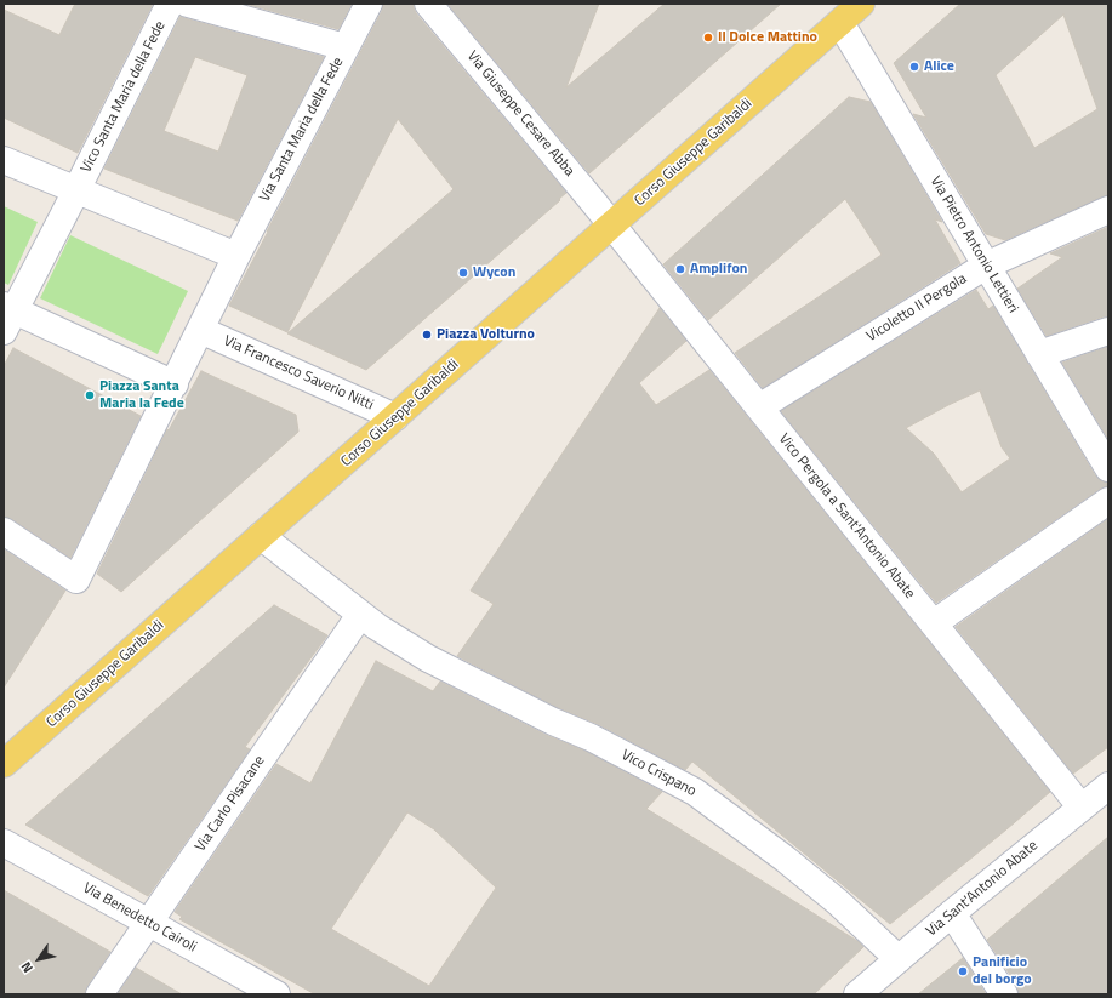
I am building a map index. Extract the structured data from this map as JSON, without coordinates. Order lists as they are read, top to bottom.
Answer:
{
  "streets": {
    "main road": ["Corso Giuseppe Garibaldi"],
    "street": [
      "Vico Santa Maria della Fede",
      "Via Giuseppe Cesare Abba",
      "Via Santa Maria della Fede",
      "Via Pietro Antonio Lettieri",
      "Vicoletto II Pergola",
      "Via Francesco Saverio Nitti",
      "Vico Pergola a Sant'Antonio Abate",
      "Vico Crispano",
      "Via Carlo Pisacane",
      "Via Sant'Antonio Abate",
      "Via Benedetto Cairoli"
    ]
  },
  "crossings": [
    ["Via Giuseppe Cesare Abba", "Corso Giuseppe Garibaldi"],
    ["Via Giuseppe Cesare Abba", "Vico Pergola a Sant'Antonio Abate"],
    ["Via Santa Maria della Fede", "Via Francesco Saverio Nitti"],
    ["Corso Giuseppe Garibaldi", "Via Pietro Antonio Lettieri"],
    ["Corso Giuseppe Garibaldi", "Via Francesco Saverio Nitti"],
    ["Corso Giuseppe Garibaldi", "Vico Pergola a Sant'Antonio Abate"],
    ["Corso Giuseppe Garibaldi", "Vico Crispano"],
    ["Via Pietro Antonio Lettieri", "Vicoletto II Pergola"],
    ["Vicoletto II Pergola", "Vico Pergola a Sant'Antonio Abate"],
    ["Vico Pergola a Sant'Antonio Abate", "Via Sant'Antonio Abate"],
    ["Vico Crispano", "Via Carlo Pisacane"],
    ["Vico Crispano", "Via Sant'Antonio Abate"],
    ["Via Carlo Pisacane", "Via Benedetto Cairoli"]
  ],
  "places": [
    "Il Dolce Mattino",
    "Alice",
    "Amplifon",
    "Wycon",
    "Piazza Volturno",
    "Piazza Santa Maria la Fede",
    "Panificio del borgo"
  ],
  "north": "bottom left"
}
